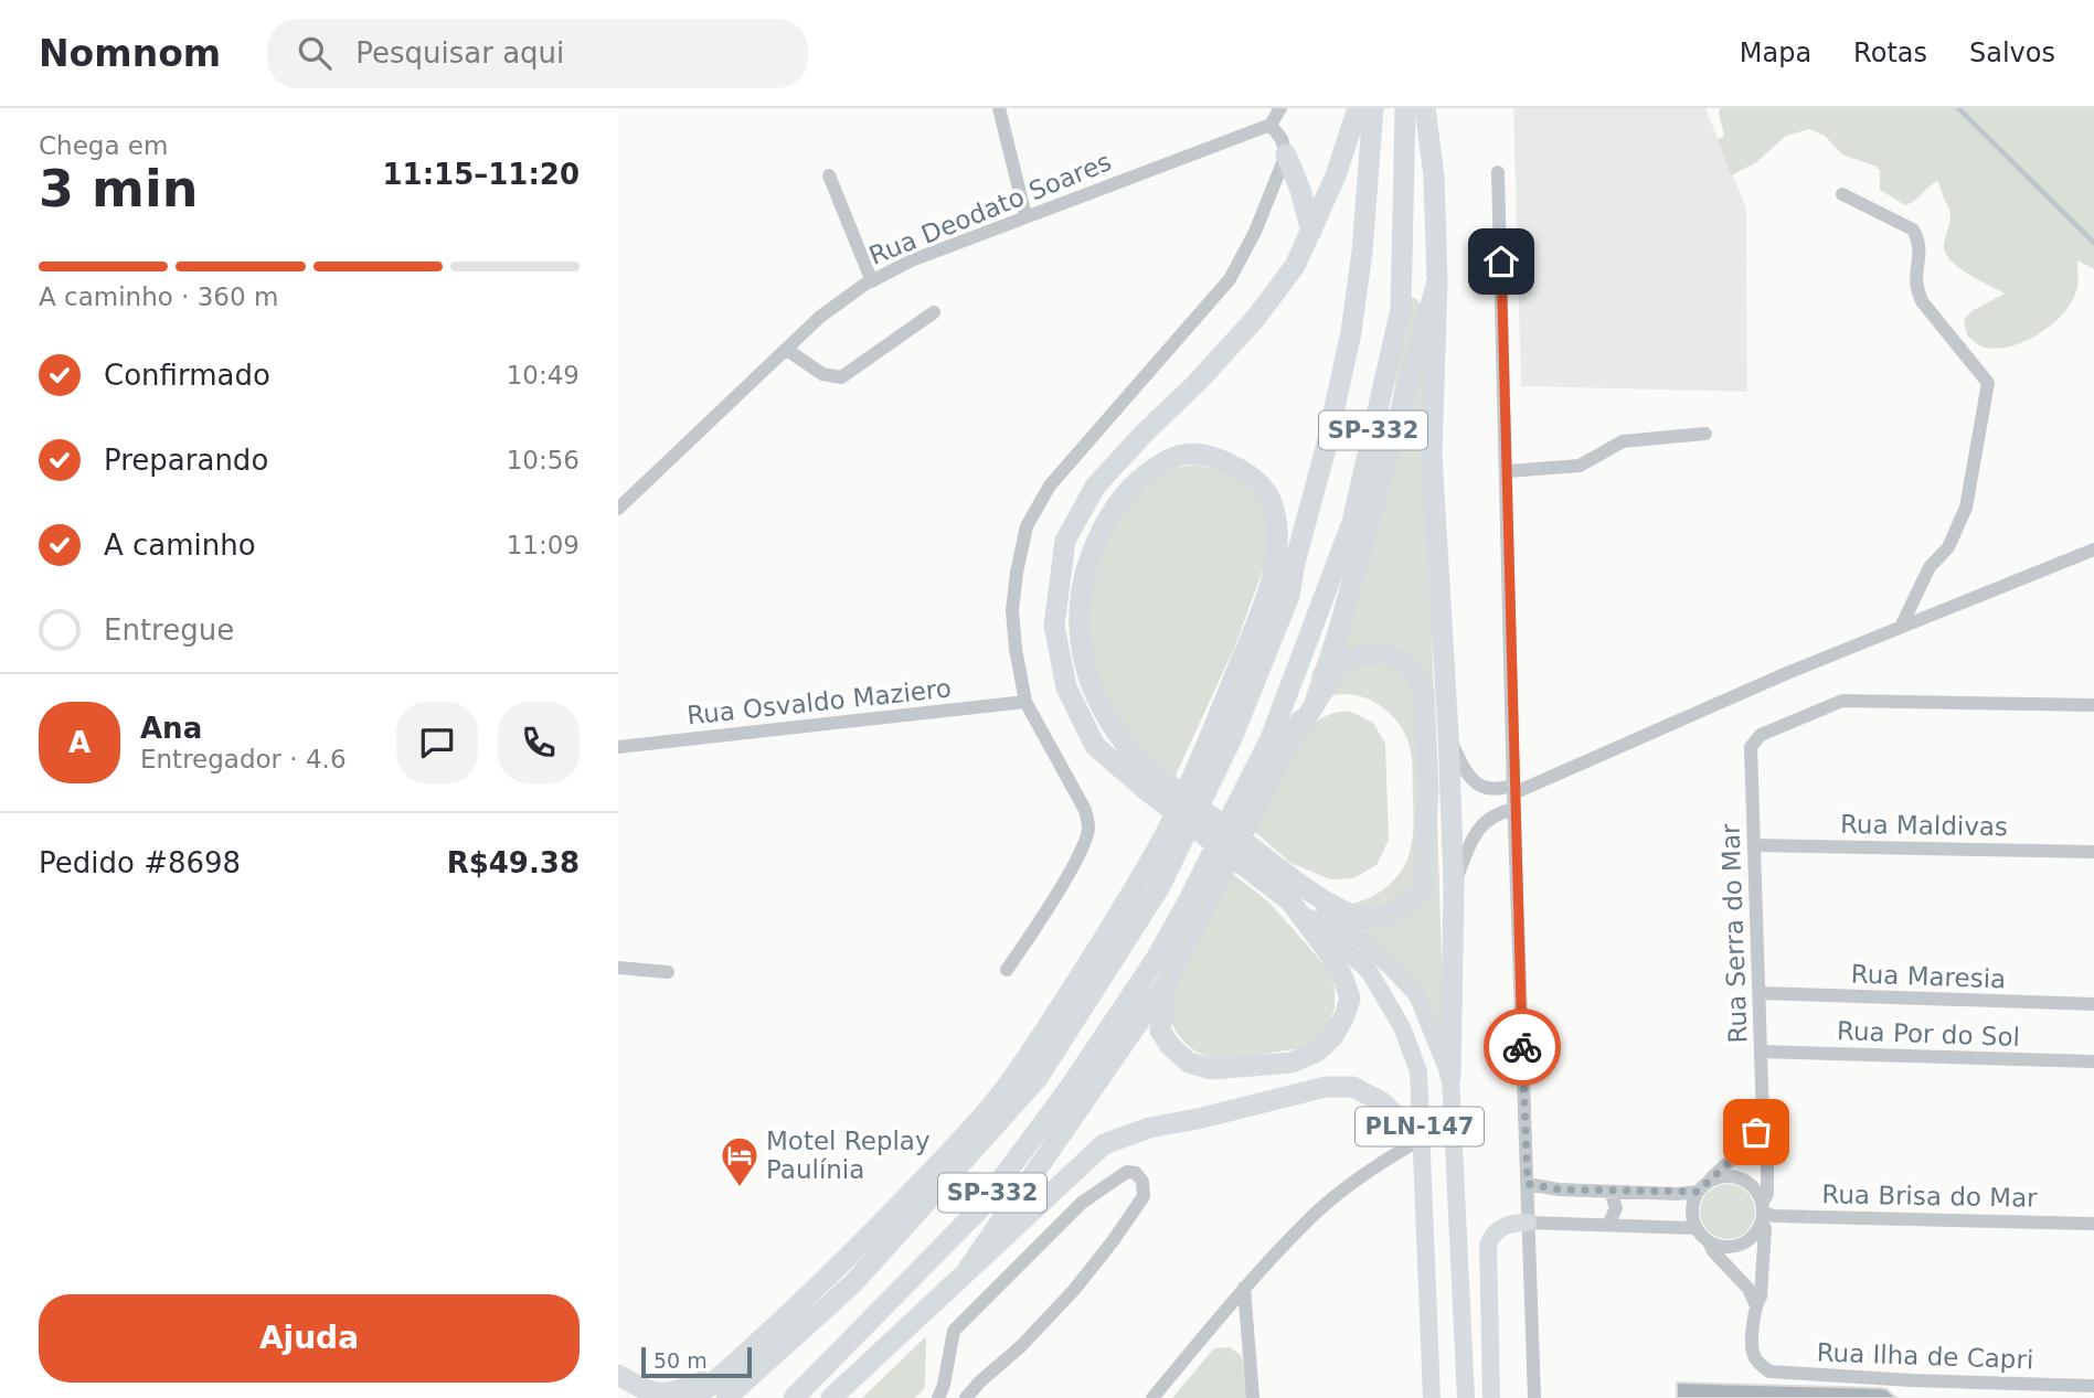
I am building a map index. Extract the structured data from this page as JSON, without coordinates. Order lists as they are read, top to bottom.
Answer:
{
  "streets": {
    "highway": ["SP-332"],
    "main road": ["PLN-147"],
    "street": [
      "Rua Deodato Soares",
      "Rua Osvaldo Maziero",
      "Rua Maldivas",
      "Rua Serra do Mar",
      "Rua Maresia",
      "Rua Por do Sol",
      "Rua Brisa do Mar",
      "Rua Ilha de Capri"
    ]
  },
  "crossings": [
    ["Rua Maldivas", "Rua Serra do Mar"],
    ["Rua Serra do Mar", "Rua Maresia"],
    ["Rua Serra do Mar", "Rua Por do Sol"],
    ["Rua Serra do Mar", "Rua Brisa do Mar"],
    ["Rua Serra do Mar", "Rua Ilha de Capri"]
  ],
  "places": {
    "hotel": ["Motel Replay Paulínia"]
  },
  "scale_bar": "50 m",
  "page": {
    "header": "Nomnom",
    "search": "Pesquisar aqui",
    "nav": ["Mapa", "Rotas", "Salvos"],
    "heading": ["3 min", "Chega em", "11:15–11:20"],
    "panel": [
      "Ana",
      "Entregador · 4.6",
      "Pedido #8698",
      "R$49.38"
    ],
    "bar": "A caminho · 360 m",
    "list": [
      ["Confirmado", "10:49"],
      ["Preparando", "10:56"],
      ["A caminho", "11:09"],
      "Entregue"
    ],
    "round": "A",
    "buttons": "Ajuda",
    "scale": "50 m"
  }
}
